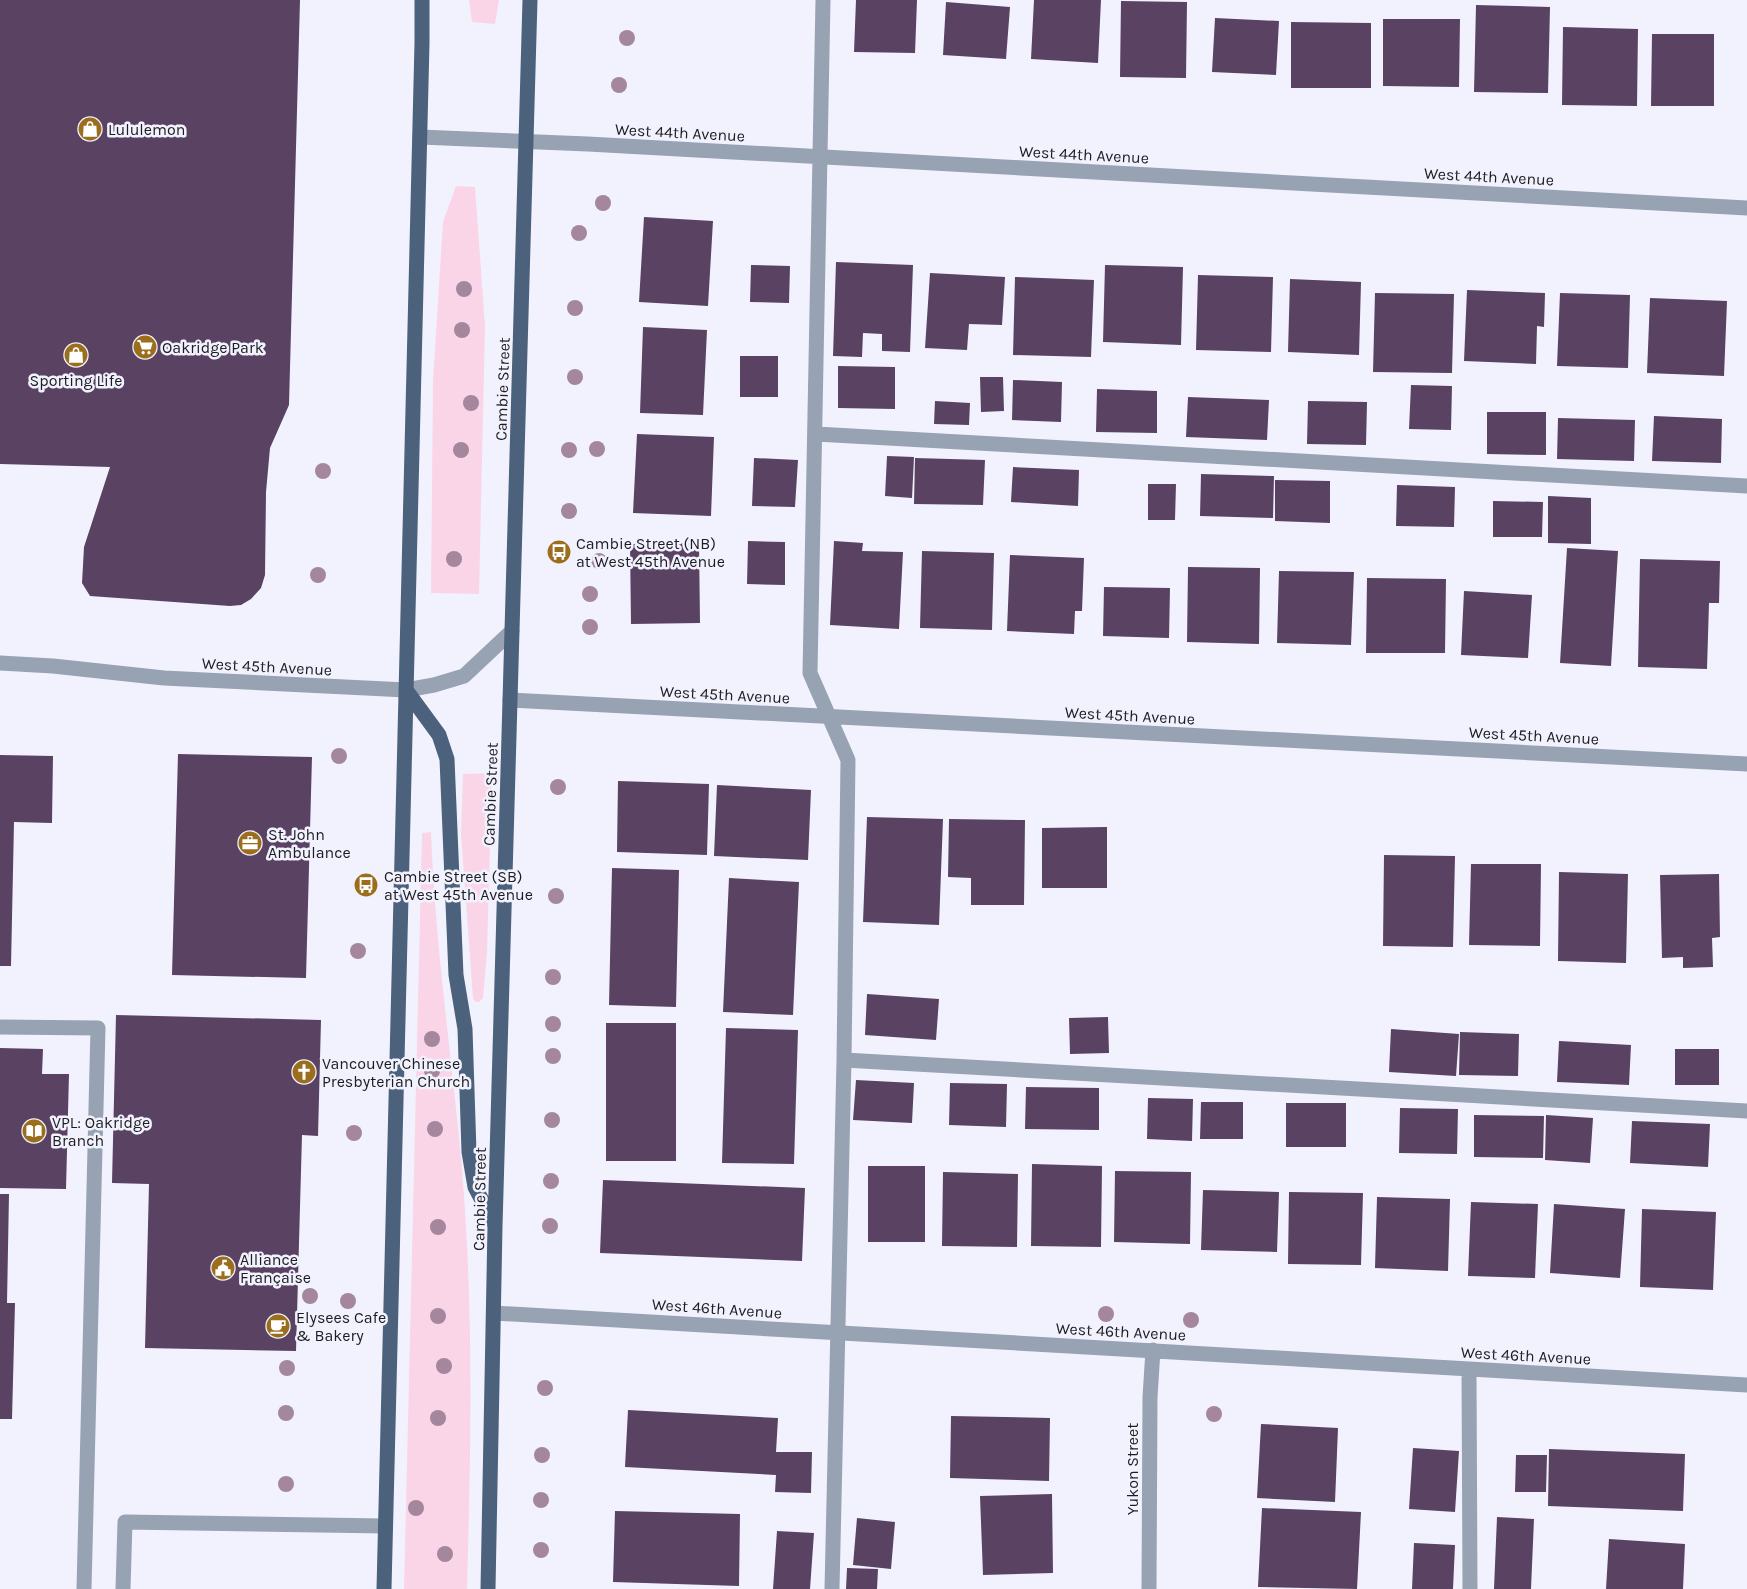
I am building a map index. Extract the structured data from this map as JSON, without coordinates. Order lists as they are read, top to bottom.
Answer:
{
  "streets": {
    "main road": ["Cambie Street"],
    "street": [
      "West 44th Avenue",
      "West 45th Avenue",
      "West 46th Avenue",
      "Yukon Street"
    ]
  },
  "crossings": [
    ["West 44th Avenue", "Cambie Street"],
    ["Cambie Street", "West 45th Avenue"],
    ["Cambie Street", "West 46th Avenue"],
    ["West 46th Avenue", "Yukon Street"]
  ],
  "places": {
    "shop": ["Lululemon", "Sporting Life"],
    "supermarket": ["Oakridge Park"],
    "bus stop": ["Cambie Street (NB) at West 45th Avenue", "Cambie Street (SB) at West 45th Avenue"],
    "office": ["St. John Ambulance"],
    "church": ["Vancouver Chinese Presbyterian Church"],
    "library": ["VPL: Oakridge Branch"],
    "public building": ["Alliance Française"],
    "cafe": ["Elysees Cafe & Bakery"]
  }
}
